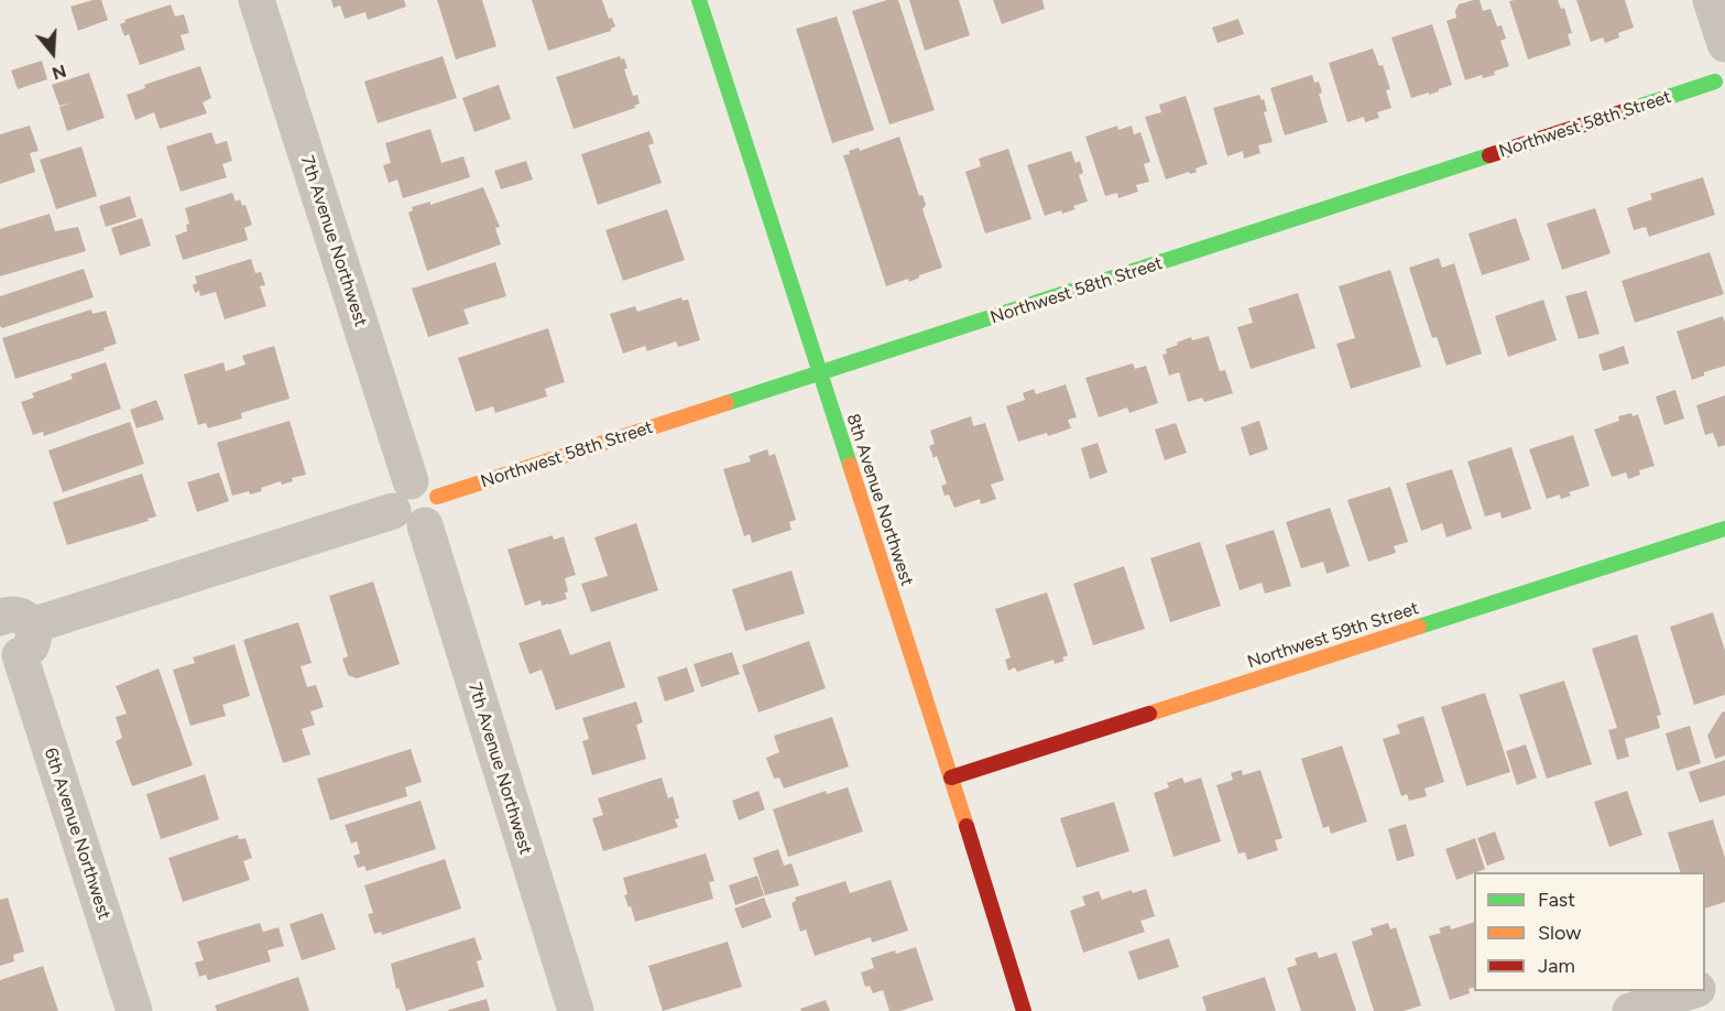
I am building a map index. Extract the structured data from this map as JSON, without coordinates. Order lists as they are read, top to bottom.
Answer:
{
  "streets": {
    "street": [
      "Northwest 58th Street",
      "7th Avenue Northwest",
      "8th Avenue Northwest",
      "Northwest 59th Street",
      "6th Avenue Northwest"
    ]
  },
  "crossings": [
    ["Northwest 58th Street", "7th Avenue Northwest"],
    ["Northwest 58th Street", "8th Avenue Northwest"],
    ["Northwest 58th Street", "6th Avenue Northwest"],
    ["8th Avenue Northwest", "Northwest 59th Street"]
  ],
  "legend": ["Fast", "Slow", "Jam"],
  "north": "bottom"
}
